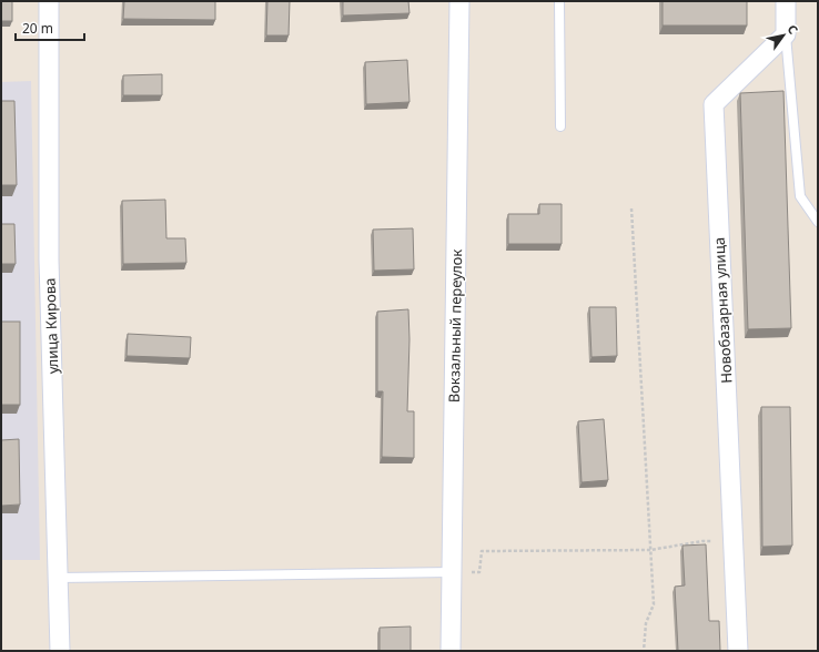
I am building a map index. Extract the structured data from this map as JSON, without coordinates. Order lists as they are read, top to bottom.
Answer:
{
  "streets": {
    "street": ["Новобазарная улица", "улица Кирова", "Вокзальный переулок"]
  },
  "scale_bar": "20 m",
  "north": "top right"
}
